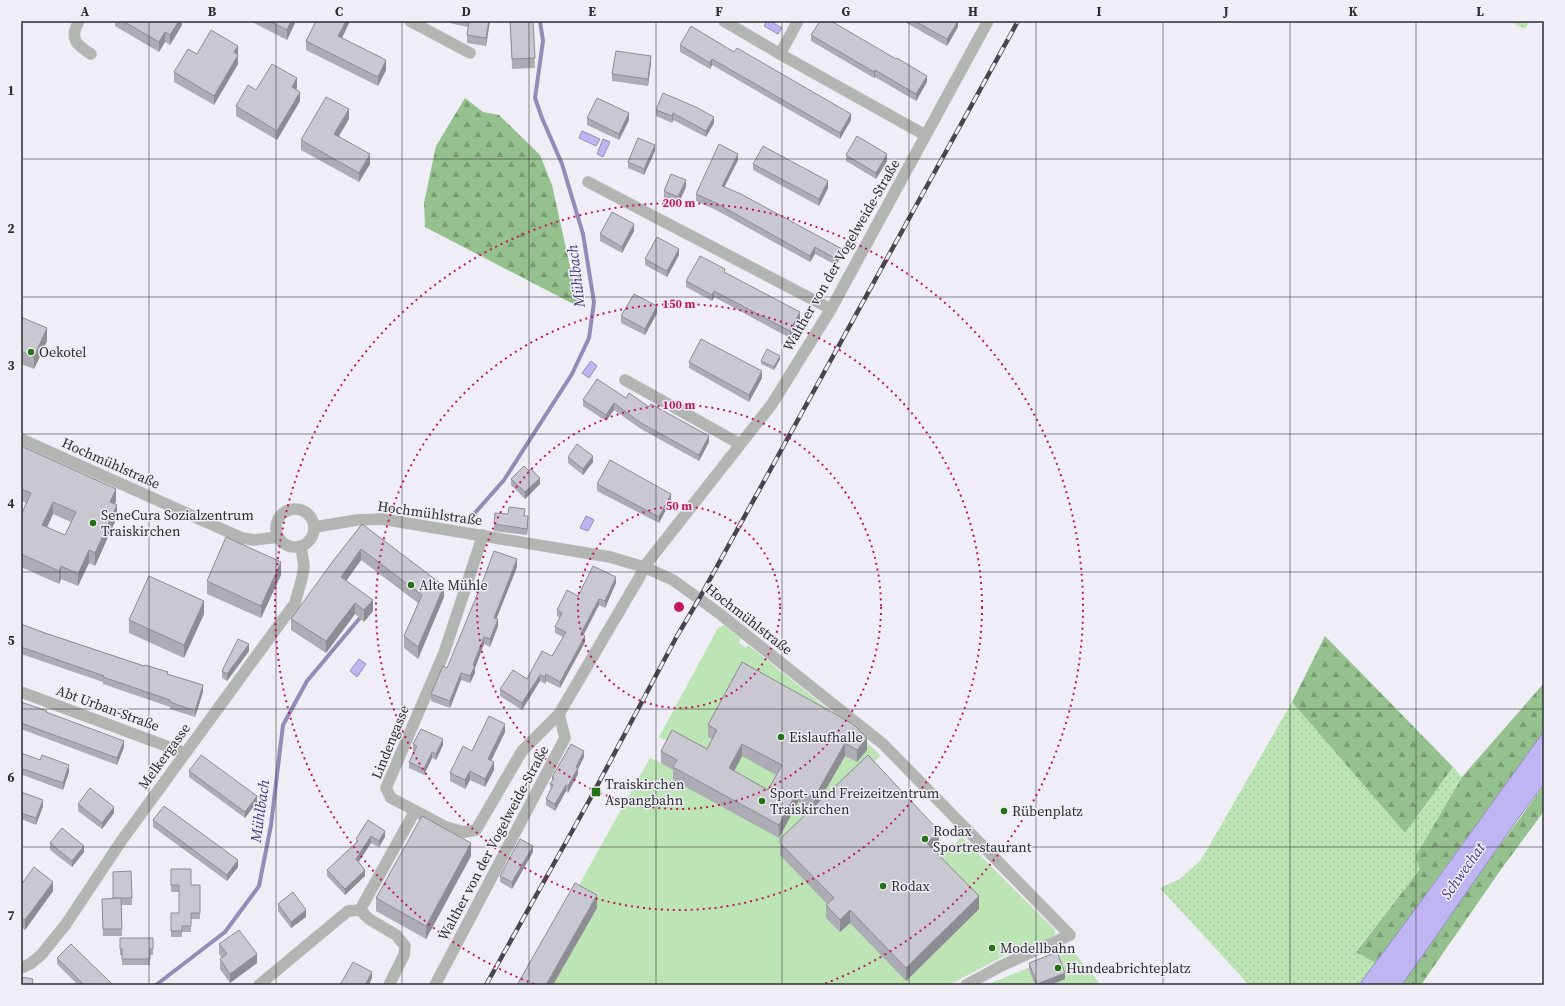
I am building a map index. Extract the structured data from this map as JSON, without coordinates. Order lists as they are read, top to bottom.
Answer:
{
  "streets": {
    "street": [
      "Walther von der Vogelweide-Straße",
      "Hochmühlstraße",
      "Abt Urban-Straße",
      "Lindengasse",
      "Melkergasse"
    ]
  },
  "crossings": [
    ["Walther von der Vogelweide-Straße", "Hochmühlstraße"],
    ["Walther von der Vogelweide-Straße", "Lindengasse"],
    ["Hochmühlstraße", "Lindengasse"],
    ["Hochmühlstraße", "Melkergasse"],
    ["Abt Urban-Straße", "Melkergasse"]
  ],
  "water": ["Mühlbach", "Schwechat"],
  "places": {
    "other": [
      "Oekotel",
      "SeneCura Sozialzentrum Traiskirchen",
      "Alte Mühle",
      "Eislaufhalle",
      "Sport- und Freizeitzentrum Traiskirchen",
      "Rübenplatz",
      "Rodax Sportrestaurant",
      "Rodax",
      "Modellbahn",
      "Hundeabrichteplatz"
    ],
    "transit": ["Traiskirchen Aspangbahn"]
  },
  "grid": {
    "columns": [
      "A",
      "B",
      "C",
      "D",
      "E",
      "F",
      "G",
      "H",
      "I",
      "J",
      "K",
      "L"
    ],
    "rows": [
      "1",
      "2",
      "3",
      "4",
      "5",
      "6",
      "7"
    ]
  },
  "rings": [
    "200 m",
    "150 m",
    "100 m",
    "50 m"
  ]
}
